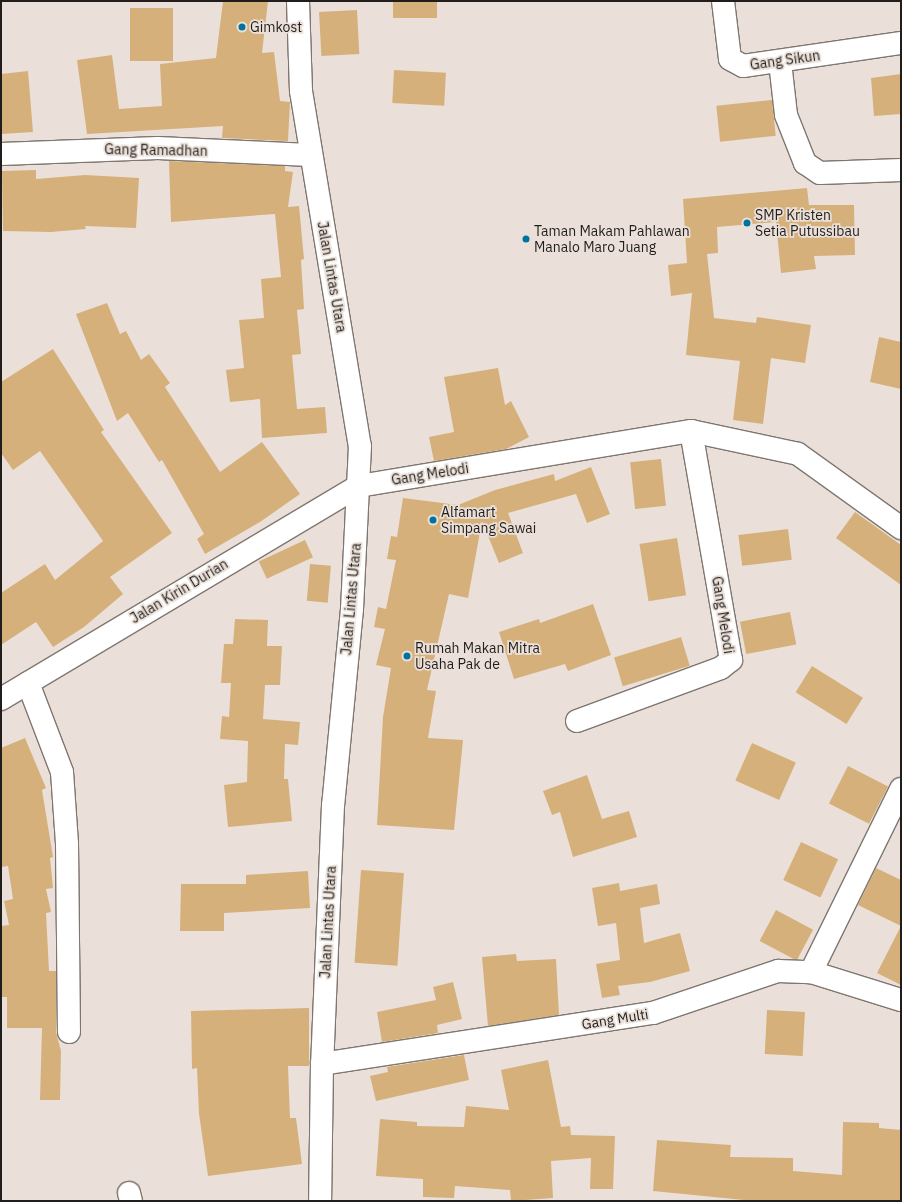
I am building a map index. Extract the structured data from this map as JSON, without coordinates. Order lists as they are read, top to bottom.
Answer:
{
  "streets": {
    "main road": [
      "Gang Sikun",
      "Gang Ramadhan",
      "Jalan Lintas Utara",
      "Gang Melodi",
      "Jalan Kirin Durian",
      "Gang Multi"
    ]
  },
  "crossings": [
    ["Gang Ramadhan", "Jalan Lintas Utara"],
    ["Jalan Lintas Utara", "Gang Melodi"],
    ["Jalan Lintas Utara", "Jalan Kirin Durian"],
    ["Jalan Lintas Utara", "Gang Multi"],
    ["Gang Melodi", "Jalan Kirin Durian"]
  ],
  "places": [
    "Gimkost",
    "SMP Kristen Setia Putussibau",
    "Taman Makam Pahlawan Manalo Maro Juang",
    "Alfamart Simpang Sawai",
    "Rumah Makan Mitra Usaha Pak de"
  ]
}
